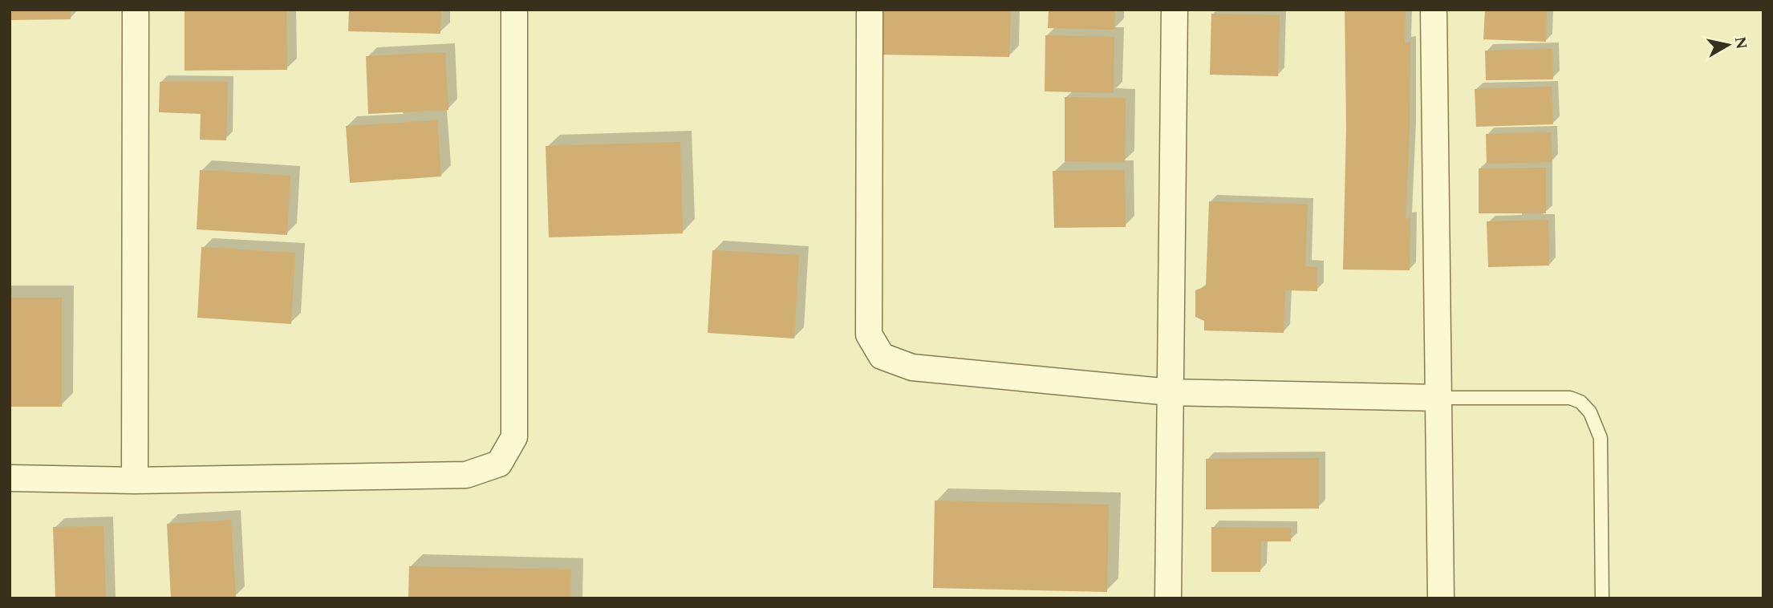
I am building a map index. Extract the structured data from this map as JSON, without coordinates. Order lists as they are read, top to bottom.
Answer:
{
  "north": "right"
}
